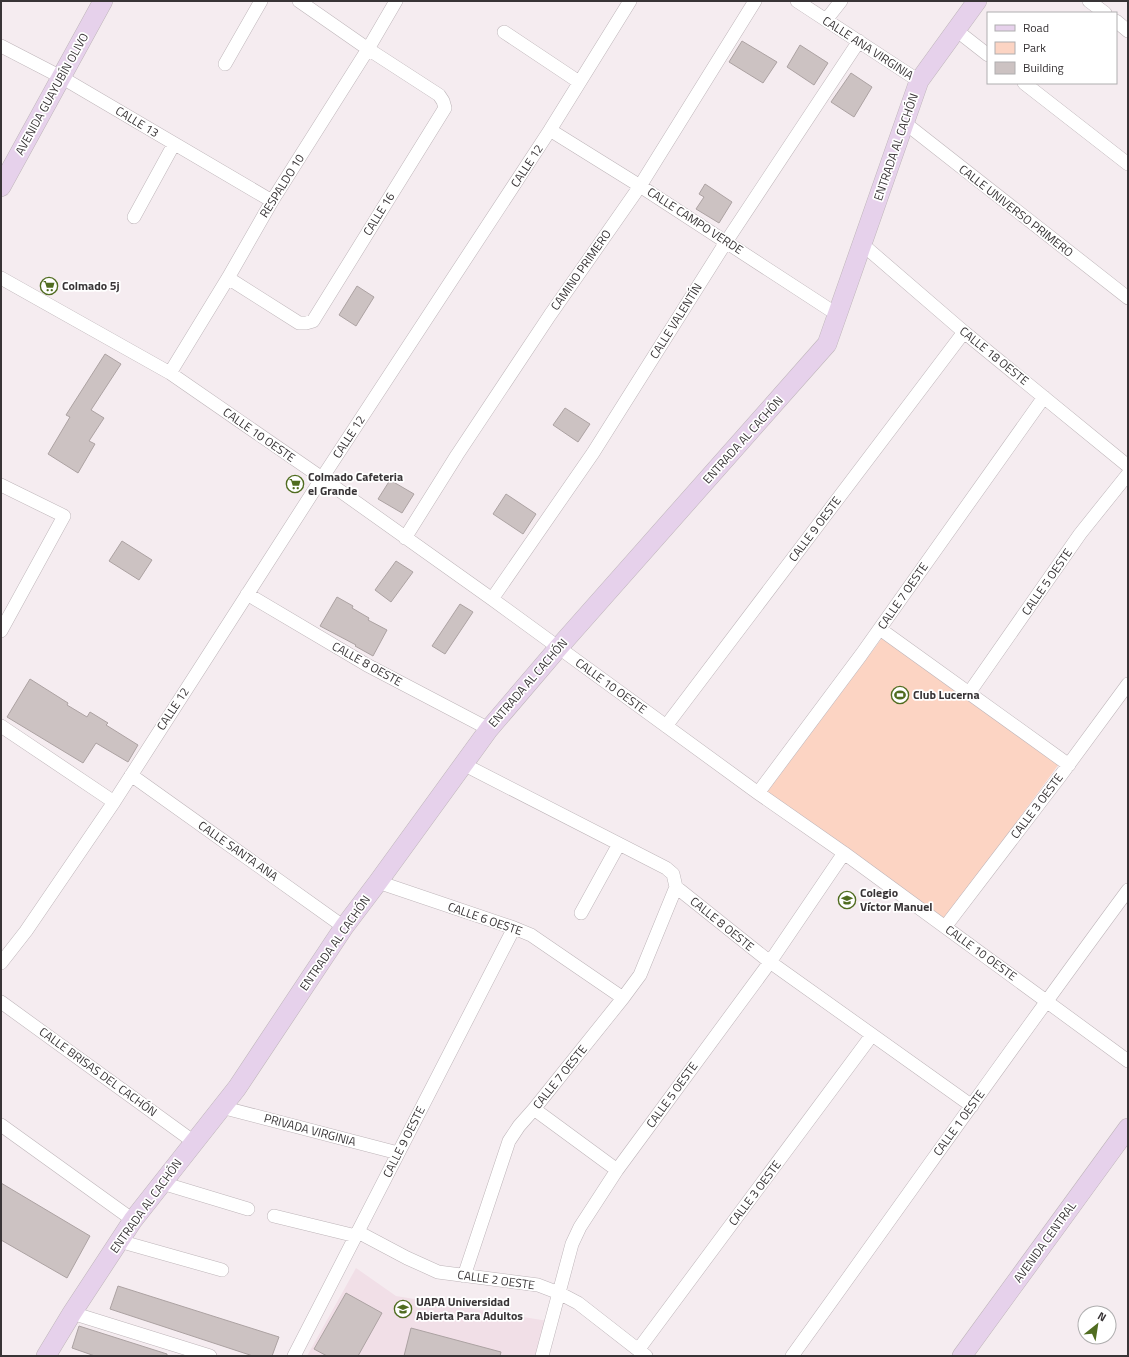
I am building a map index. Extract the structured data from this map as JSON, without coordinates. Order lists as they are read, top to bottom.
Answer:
{
  "streets": {
    "street": [
      "CALLE ANA VIRGINIA",
      "AVENIDA GUAYUBÍN OLIVO",
      "CALLE 13",
      "ENTRADA AL CACHÓN",
      "CALLE 12",
      "RESPALDO 10",
      "CALLE UNIVERSO PRIMERO",
      "CALLE 16",
      "CALLE CAMPO VERDE",
      "CAMINO PRIMERO",
      "CALLE VALENTÍN",
      "CALLE 18 OESTE",
      "CALLE 10 OESTE",
      "CALLE 9 OESTE",
      "CALLE 5 OESTE",
      "CALLE 7 OESTE",
      "CALLE 8 OESTE",
      "CALLE 3 OESTE",
      "CALLE SANTA ANA",
      "CALLE 6 OESTE",
      "CALLE BRISAS DEL CACHÓN",
      "CALLE 1 OESTE",
      "PRIVADA VIRGINIA",
      "AVENIDA CENTRAL",
      "CALLE 2 OESTE"
    ]
  },
  "crossings": [
    ["CALLE ANA VIRGINIA", "ENTRADA AL CACHÓN"],
    ["CALLE ANA VIRGINIA", "CALLE VALENTÍN"],
    ["AVENIDA GUAYUBÍN OLIVO", "CALLE 13"],
    ["CALLE 13", "RESPALDO 10"],
    ["ENTRADA AL CACHÓN", "CALLE UNIVERSO PRIMERO"],
    ["ENTRADA AL CACHÓN", "CALLE CAMPO VERDE"],
    ["ENTRADA AL CACHÓN", "CALLE 18 OESTE"],
    ["ENTRADA AL CACHÓN", "CALLE 10 OESTE"],
    ["ENTRADA AL CACHÓN", "CALLE 8 OESTE"],
    ["ENTRADA AL CACHÓN", "CALLE SANTA ANA"],
    ["ENTRADA AL CACHÓN", "CALLE 6 OESTE"],
    ["ENTRADA AL CACHÓN", "CALLE BRISAS DEL CACHÓN"],
    ["ENTRADA AL CACHÓN", "PRIVADA VIRGINIA"],
    ["CALLE 12", "CALLE CAMPO VERDE"],
    ["CALLE 12", "CALLE 10 OESTE"],
    ["CALLE 12", "CALLE 8 OESTE"],
    ["CALLE 12", "CALLE SANTA ANA"],
    ["RESPALDO 10", "CALLE 16"],
    ["RESPALDO 10", "CALLE 10 OESTE"],
    ["CALLE CAMPO VERDE", "CAMINO PRIMERO"],
    ["CALLE CAMPO VERDE", "CALLE VALENTÍN"],
    ["CAMINO PRIMERO", "CALLE 10 OESTE"],
    ["CALLE VALENTÍN", "CALLE 10 OESTE"],
    ["CALLE 18 OESTE", "CALLE 9 OESTE"],
    ["CALLE 18 OESTE", "CALLE 7 OESTE"],
    ["CALLE 10 OESTE", "CALLE 9 OESTE"],
    ["CALLE 10 OESTE", "CALLE 5 OESTE"],
    ["CALLE 10 OESTE", "CALLE 7 OESTE"],
    ["CALLE 10 OESTE", "CALLE 3 OESTE"],
    ["CALLE 10 OESTE", "CALLE 1 OESTE"],
    ["CALLE 9 OESTE", "CALLE 6 OESTE"],
    ["CALLE 9 OESTE", "PRIVADA VIRGINIA"],
    ["CALLE 9 OESTE", "CALLE 2 OESTE"],
    ["CALLE 5 OESTE", "CALLE 8 OESTE"],
    ["CALLE 5 OESTE", "CALLE 2 OESTE"],
    ["CALLE 7 OESTE", "CALLE 8 OESTE"],
    ["CALLE 7 OESTE", "CALLE 6 OESTE"],
    ["CALLE 7 OESTE", "CALLE 2 OESTE"],
    ["CALLE 8 OESTE", "CALLE 3 OESTE"],
    ["CALLE 8 OESTE", "CALLE 1 OESTE"],
    ["CALLE 3 OESTE", "CALLE 2 OESTE"]
  ],
  "places": {
    "supermarket": ["Colmado 5j", "Colmado Cafeteria el Grande"],
    "sports": ["Club Lucerna"],
    "school or university": ["Colegio Víctor Manuel", "UAPA Universidad Abierta Para Adultos"]
  },
  "legend": ["Road", "Park", "Building"],
  "north": "top right"
}
